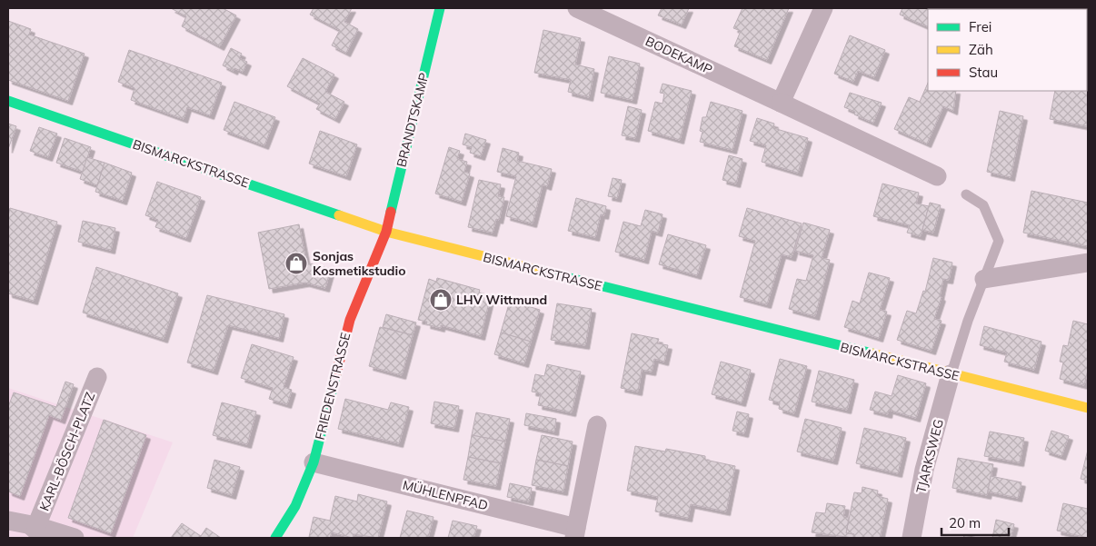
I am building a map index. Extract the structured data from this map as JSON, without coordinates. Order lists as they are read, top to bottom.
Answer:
{
  "streets": {
    "street": [
      "BODEKAMP",
      "BRANDTSKAMP",
      "BISMARCKSTRASSE",
      "FRIEDENSTRASSE",
      "KARL-BÖSCH-PLATZ",
      "TJARKSWEG",
      "MÜHLENPFAD"
    ]
  },
  "crossings": [
    ["BRANDTSKAMP", "BISMARCKSTRASSE"],
    ["BRANDTSKAMP", "FRIEDENSTRASSE"],
    ["BISMARCKSTRASSE", "FRIEDENSTRASSE"],
    ["BISMARCKSTRASSE", "TJARKSWEG"],
    ["FRIEDENSTRASSE", "MÜHLENPFAD"]
  ],
  "places": {
    "shop": ["Sonjas Kosmetikstudio", "LHV Wittmund"]
  },
  "legend": ["Frei", "Zäh", "Stau"],
  "scale_bar": "20 m"
}
